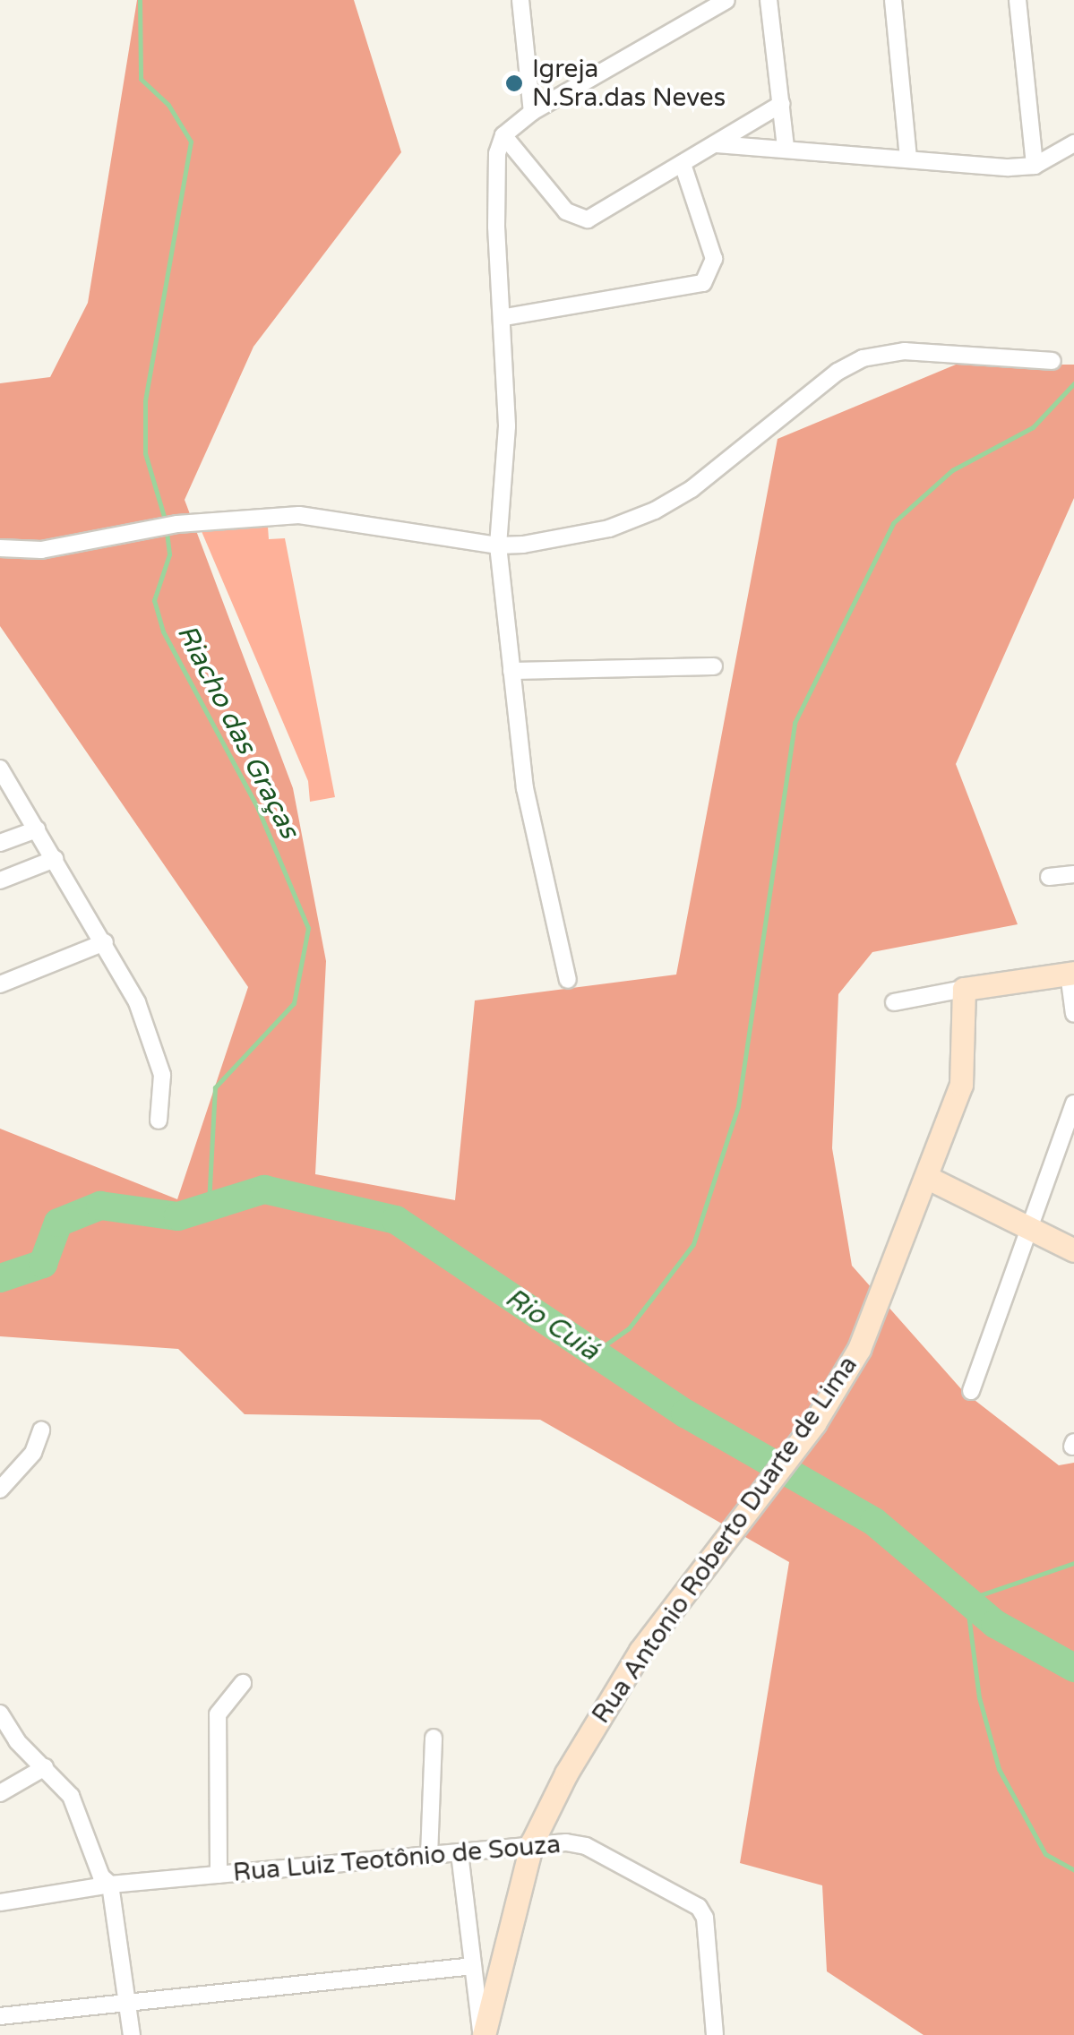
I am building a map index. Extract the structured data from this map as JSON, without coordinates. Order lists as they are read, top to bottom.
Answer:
{
  "streets": {
    "main road": ["Rua Antonio Roberto Duarte de Lima"],
    "street": ["Rua Luiz Teotônio de Souza"]
  },
  "crossings": [
    ["Rua Antonio Roberto Duarte de Lima", "Rua Luiz Teotônio de Souza"]
  ],
  "water": ["Riacho das Graças", "Rio Cuiá"],
  "places": ["Igreja N.Sra.das Neves"]
}
